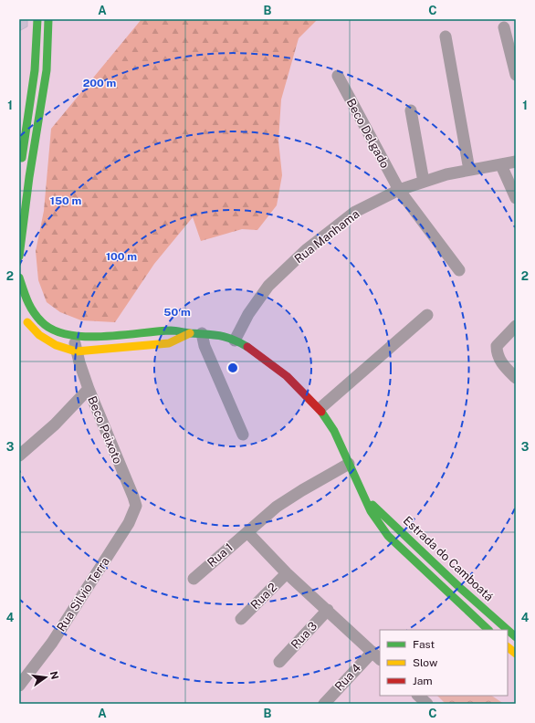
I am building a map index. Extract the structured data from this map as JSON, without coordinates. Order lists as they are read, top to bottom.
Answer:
{
  "streets": {
    "main road": ["Estrada do Camboatá"],
    "street": [
      "Beco Delgado",
      "Rua Manhama",
      "Beco Peixoto",
      "Rua 1",
      "Rua Silvio Terra",
      "Rua 2",
      "Rua 3",
      "Rua 4"
    ]
  },
  "crossings": [
    ["Beco Delgado", "Rua Manhama"],
    ["Rua Manhama", "Estrada do Camboatá"],
    ["Beco Peixoto", "Estrada do Camboatá"],
    ["Beco Peixoto", "Rua Silvio Terra"],
    ["Rua 1", "Estrada do Camboatá"]
  ],
  "legend": ["Fast", "Slow", "Jam"],
  "north": "right",
  "grid": {
    "columns": ["A", "B", "C"],
    "rows": [
      "1",
      "2",
      "3",
      "4"
    ]
  },
  "rings": [
    "200 m",
    "150 m",
    "100 m",
    "50 m"
  ]
}
